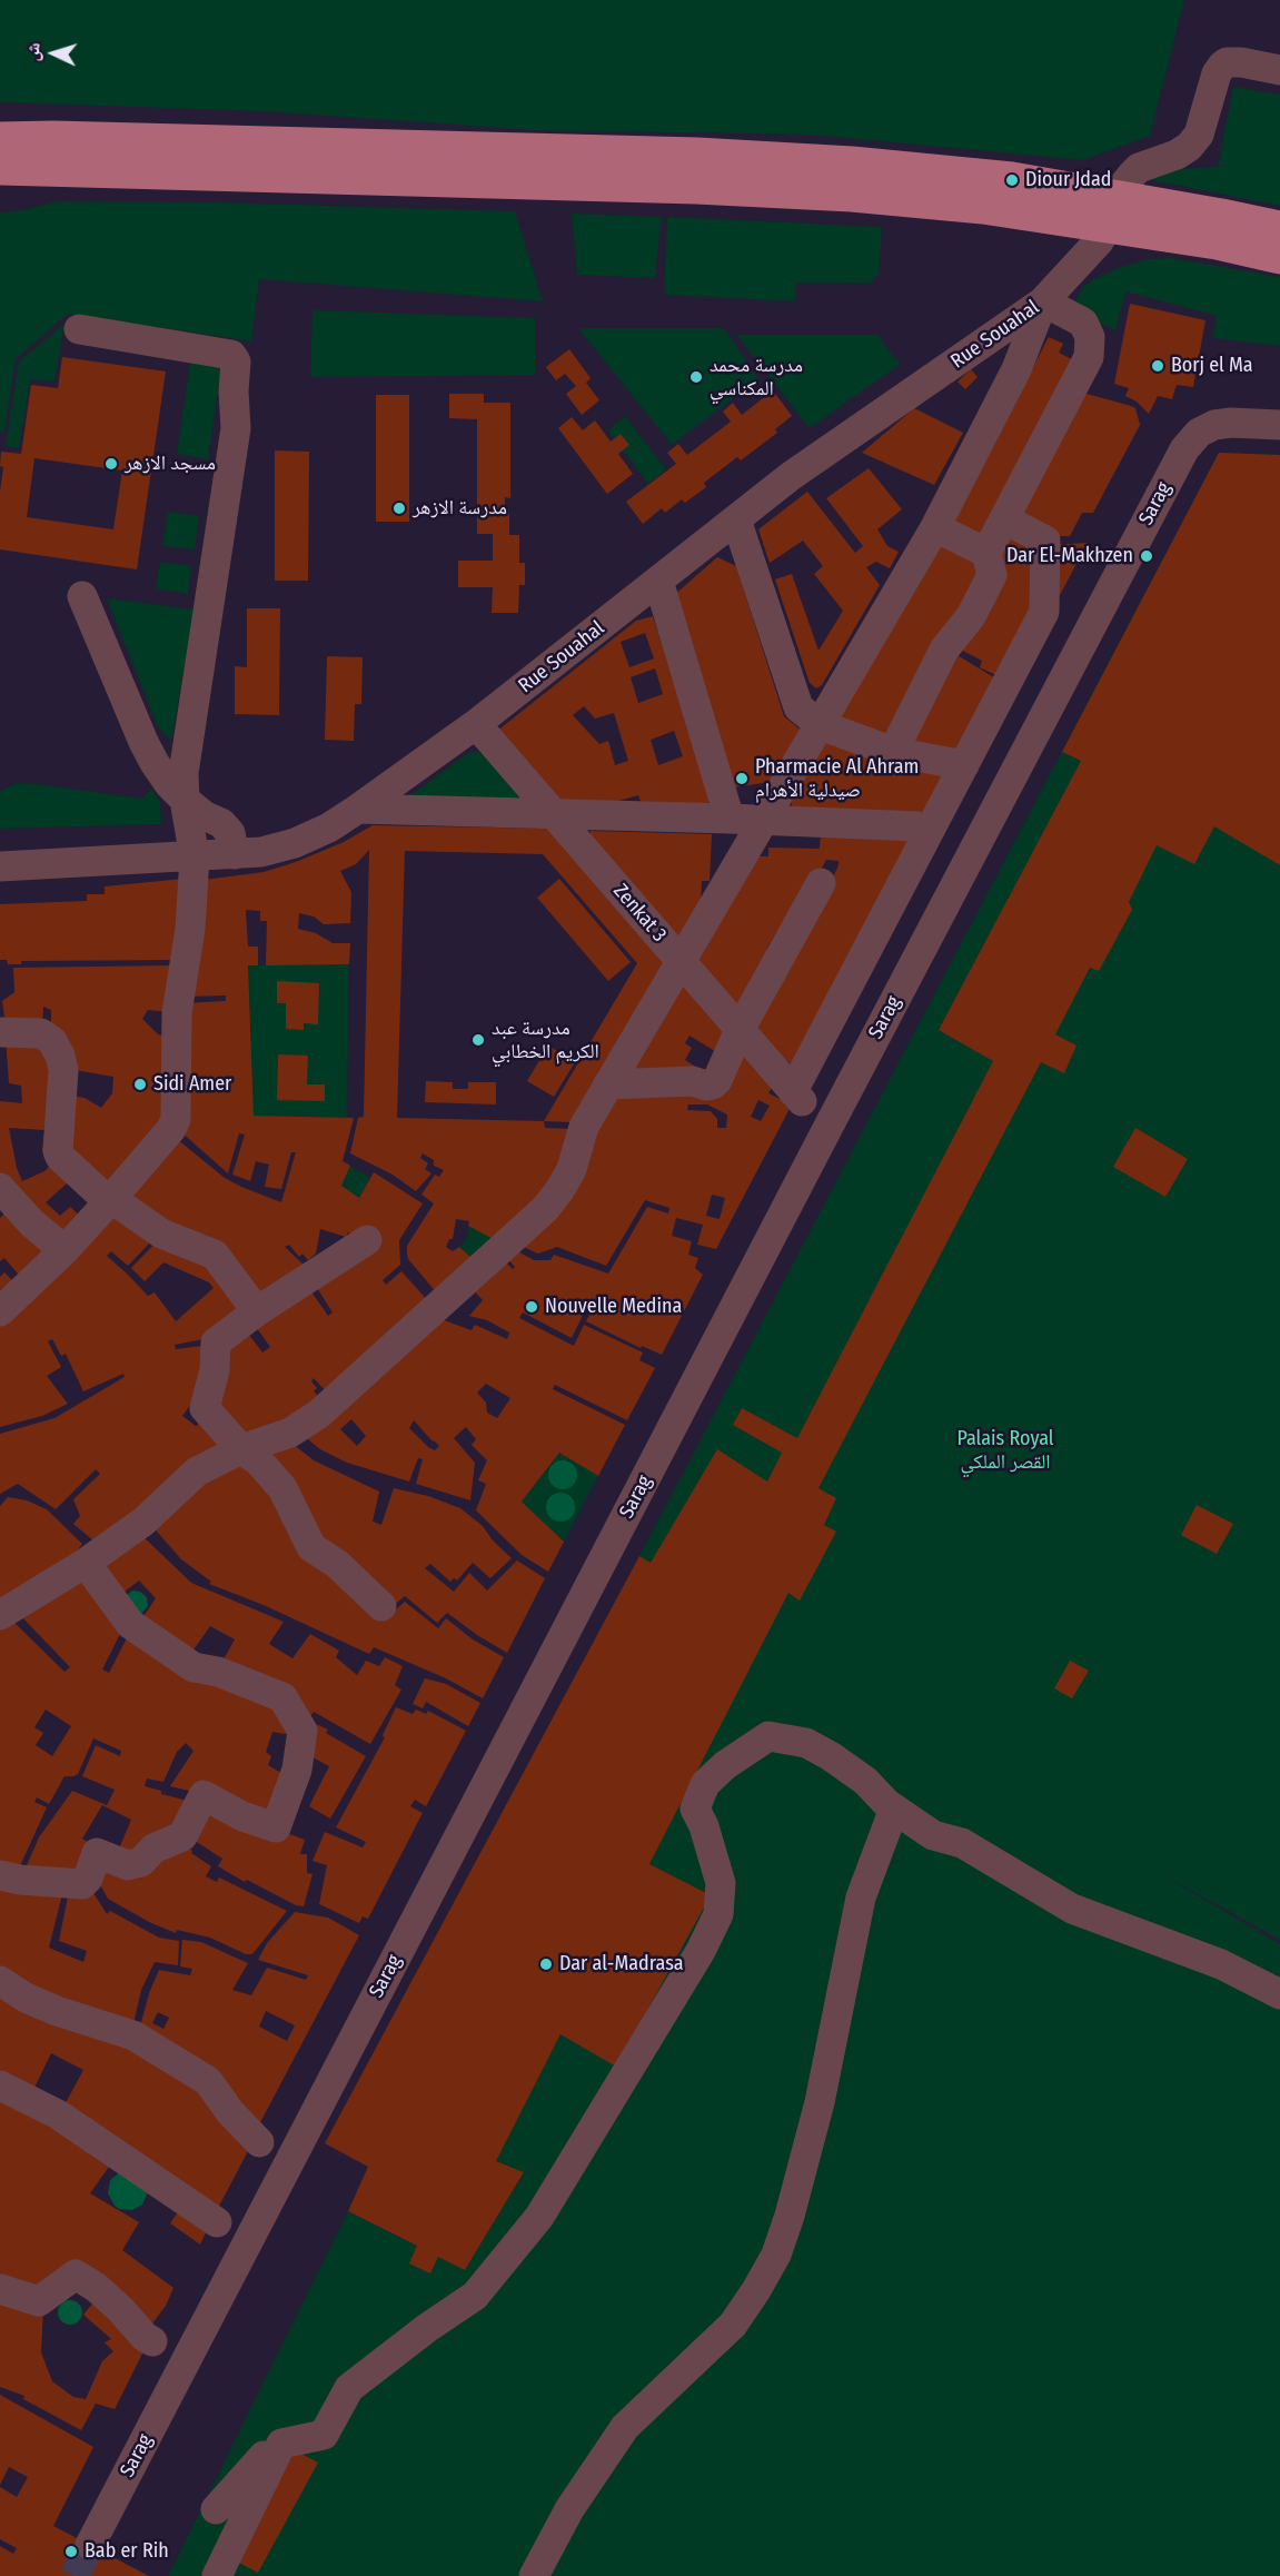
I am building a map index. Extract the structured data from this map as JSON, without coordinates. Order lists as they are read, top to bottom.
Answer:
{
  "streets": {
    "street": ["Rue Souahal", "Sarag", "Zenkat 3"]
  },
  "crossings": [
    ["Rue Souahal", "Zenkat 3"]
  ],
  "parks": ["Palais Royal القصر الملكي"],
  "places": [
    "Diour Jdad",
    "Borj el Ma",
    "مدرسة محمد المكناسي",
    "مسجد الازهر",
    "مدرسة الازهر",
    "Dar El-Makhzen",
    "Pharmacie Al Ahram صيدلية الأهرام",
    "مدرسة عبد الكريم الخطابي",
    "Sidi Amer",
    "Nouvelle Medina",
    "Dar al-Madrasa",
    "Bab er Rih"
  ],
  "north": "left"
}
